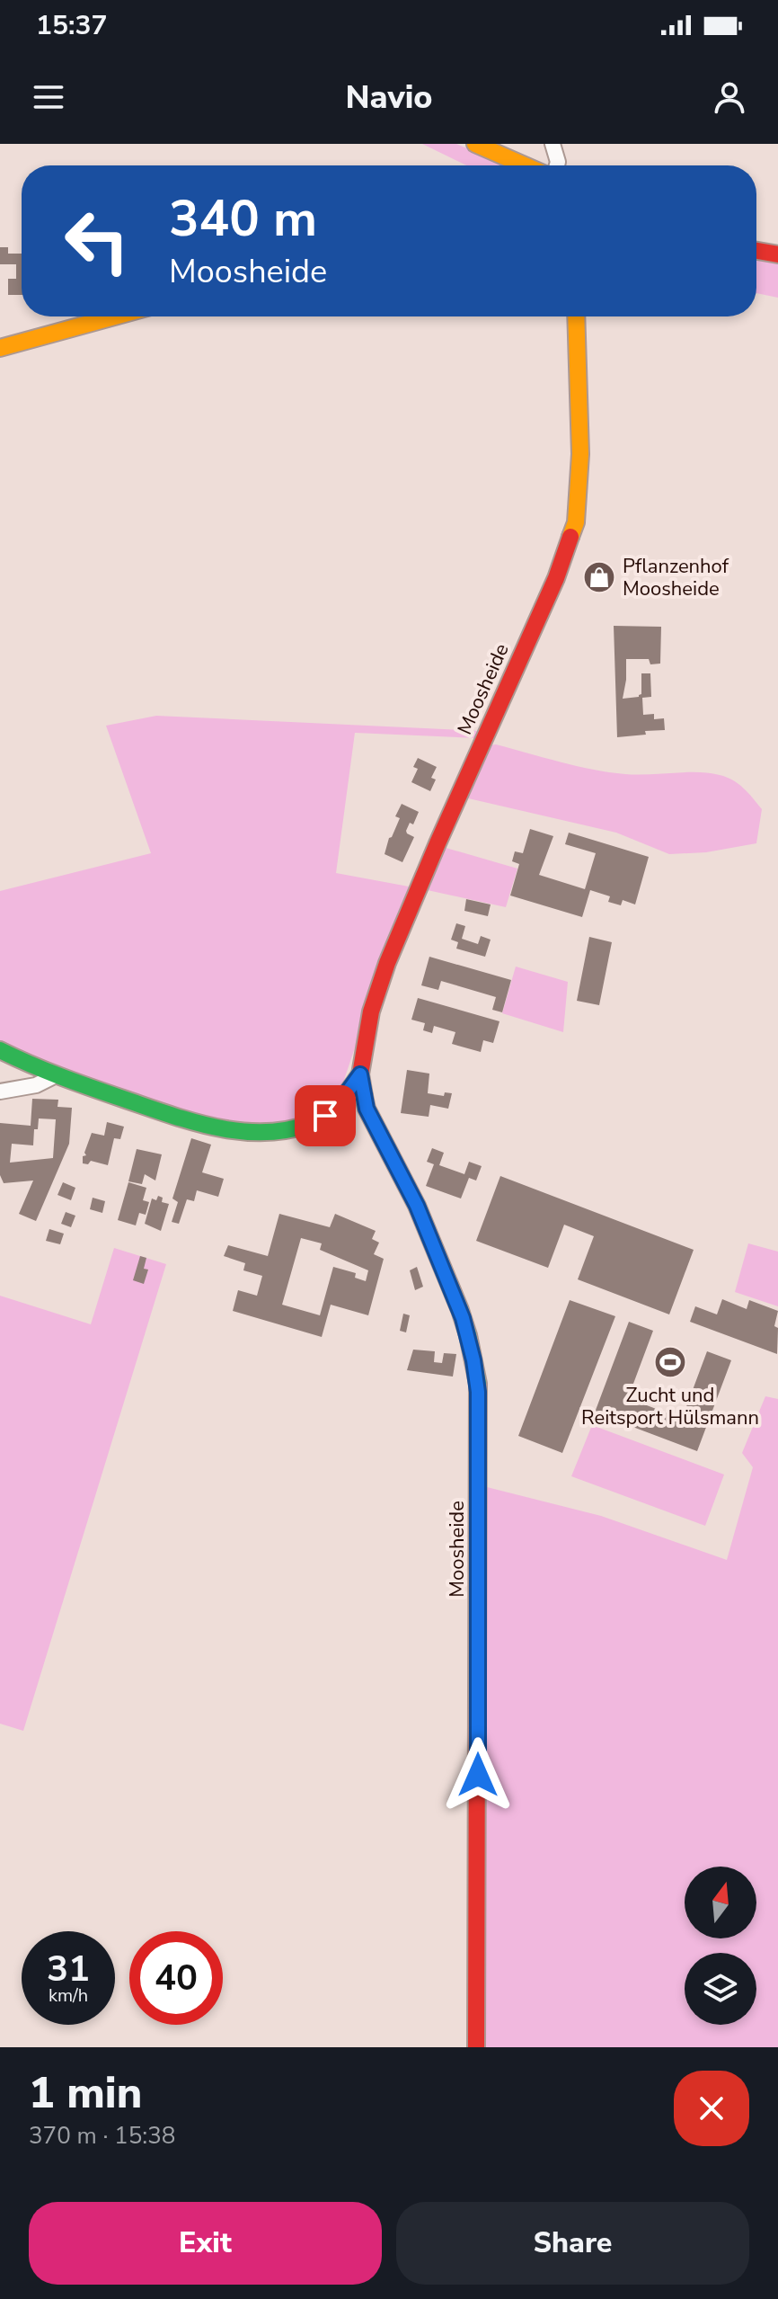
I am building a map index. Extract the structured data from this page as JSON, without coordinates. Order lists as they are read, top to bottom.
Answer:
{
  "streets": {
    "street": ["Moosheide"]
  },
  "places": {
    "shop": ["Pflanzenhof Moosheide"],
    "sports": ["Zucht und Reitsport Hülsmann"]
  },
  "north": "top",
  "page": {
    "status": "15:37",
    "header": "Navio",
    "turn": ["340 m", "Moosheide"],
    "speed": "31 km/h",
    "limit": "40",
    "heading": ["1 min", "370 m · 15:38"],
    "buttons": ["Exit", "Share"]
  }
}
